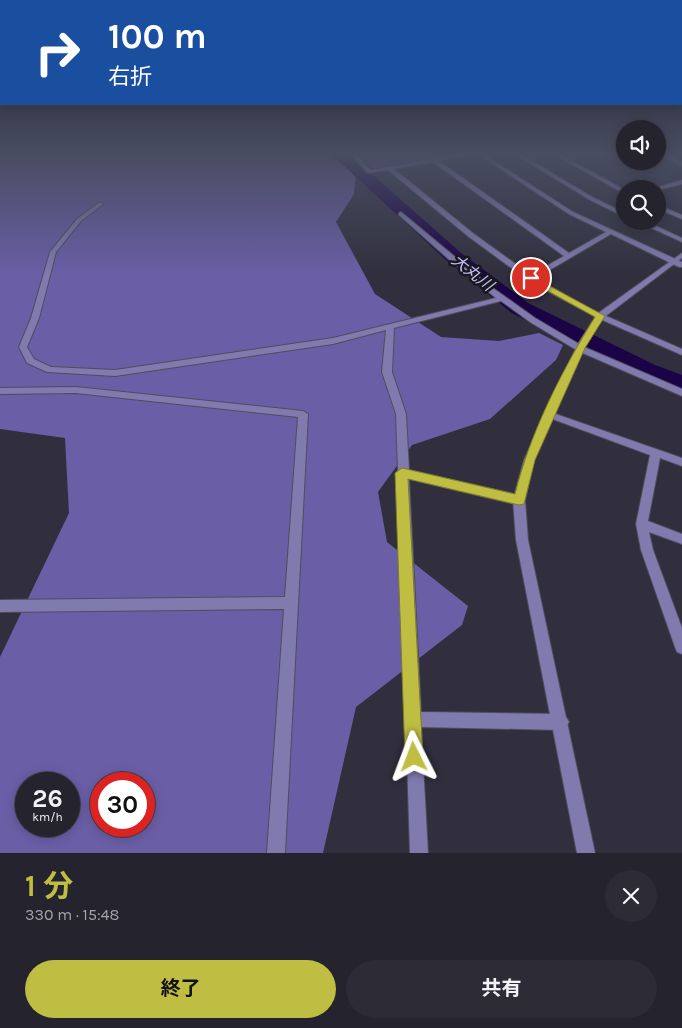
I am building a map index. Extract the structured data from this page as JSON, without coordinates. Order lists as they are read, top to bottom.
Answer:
{
  "water": ["大丸川"],
  "page": {
    "turn": ["100 m", "右折"],
    "speed": "26 km/h",
    "limit": "30",
    "heading": ["1 分", "330 m · 15:48"],
    "buttons": ["終了", "共有"]
  }
}
